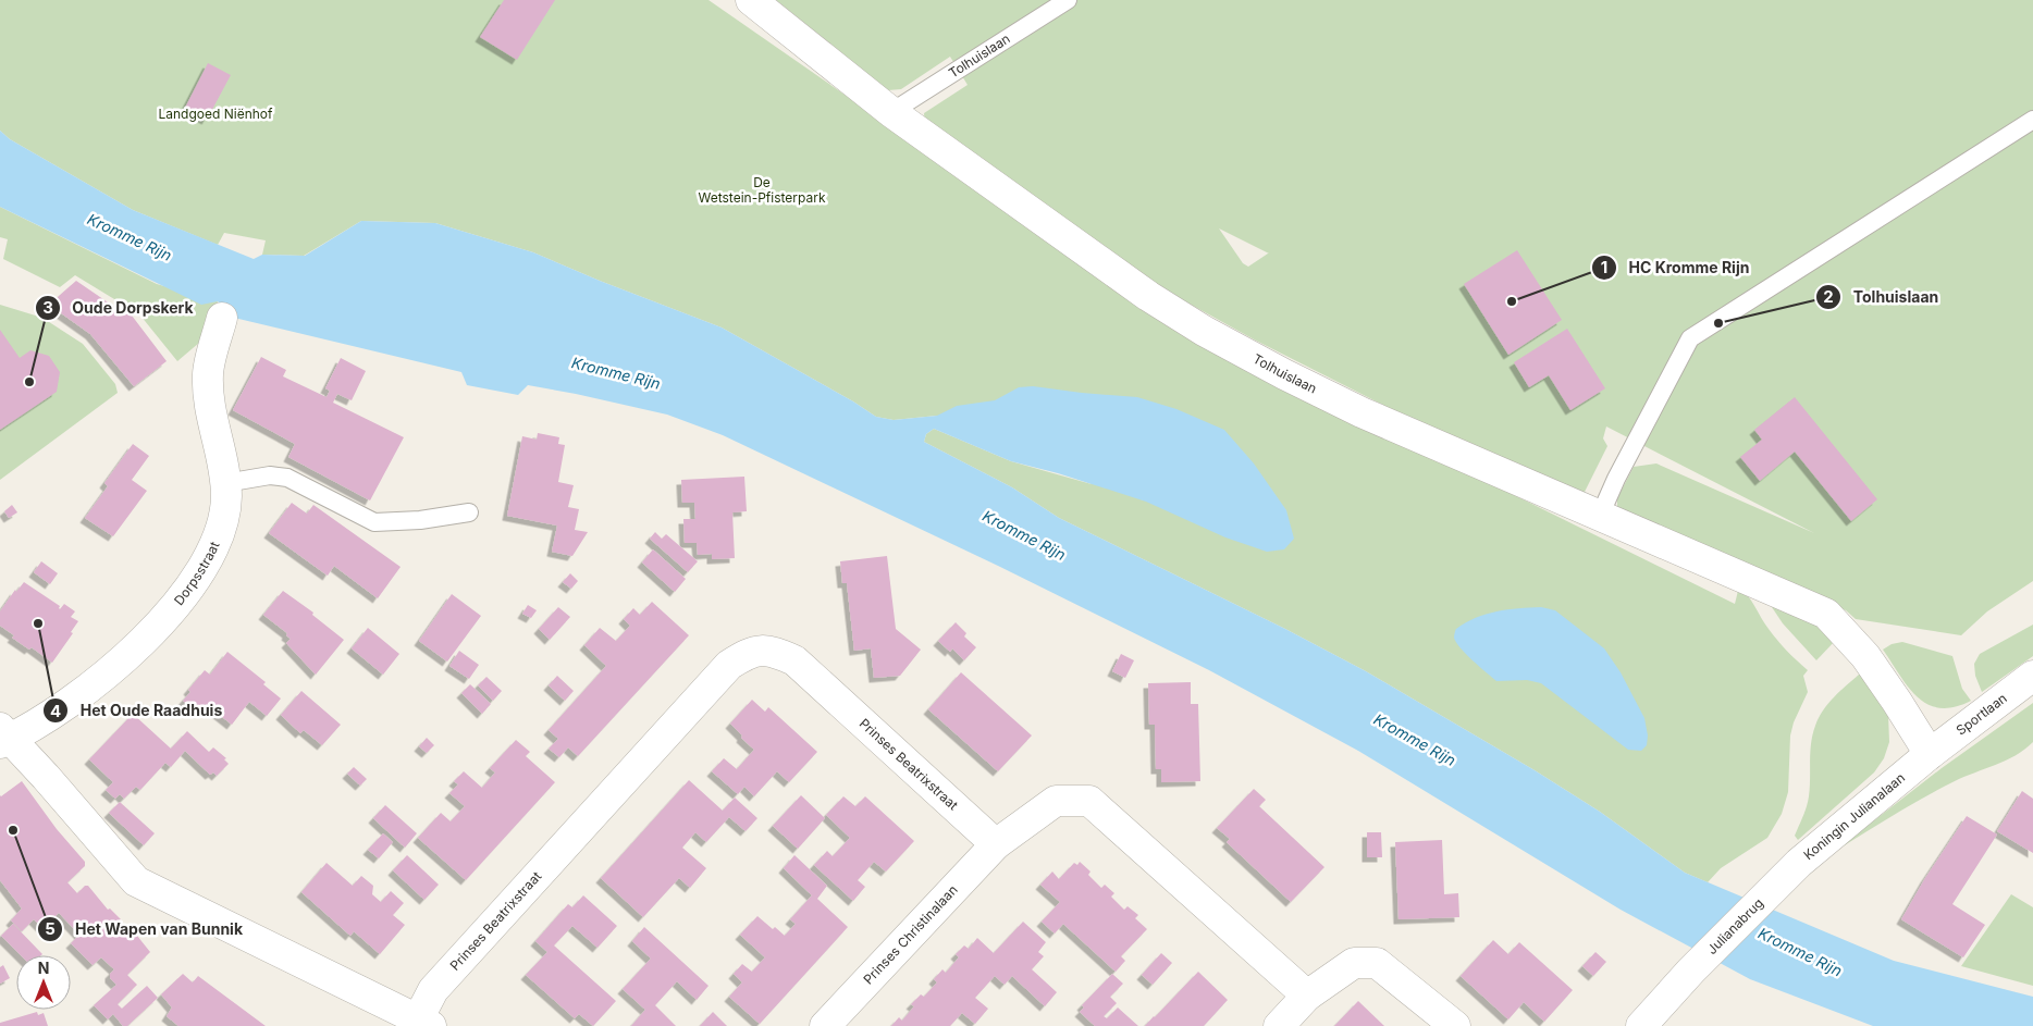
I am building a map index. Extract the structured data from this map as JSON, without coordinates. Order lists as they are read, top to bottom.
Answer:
{
  "streets": {
    "street": [
      "Tolhuislaan",
      "Dorpsstraat",
      "Sportlaan",
      "Prinses Beatrixstraat",
      "Koningin Julianalaan",
      "Julianabrug",
      "Prinses Christinalaan"
    ]
  },
  "crossings": [
    ["Tolhuislaan", "Sportlaan"],
    ["Tolhuislaan", "Koningin Julianalaan"],
    ["Sportlaan", "Koningin Julianalaan"],
    ["Prinses Beatrixstraat", "Prinses Christinalaan"],
    ["Koningin Julianalaan", "Julianabrug"]
  ],
  "water": ["Kromme Rijn"],
  "parks": ["Landgoed Niënhof", "De Wetstein-Pfisterpark"],
  "places": [
    "HC Kromme Rijn",
    "Tolhuislaan",
    "Oude Dorpskerk",
    "Het Oude Raadhuis",
    "Het Wapen van Bunnik"
  ],
  "north": "top"
}
